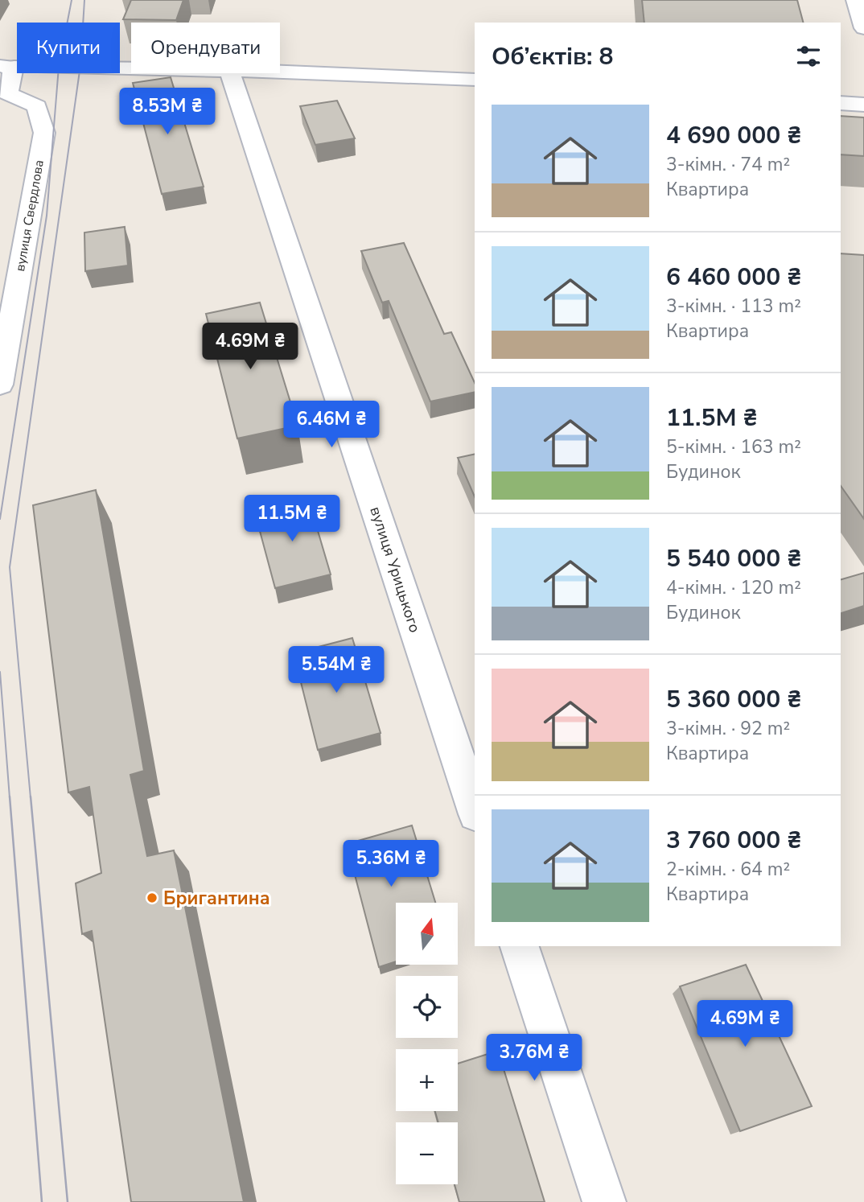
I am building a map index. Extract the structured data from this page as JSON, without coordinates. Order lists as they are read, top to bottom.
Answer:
{
  "streets": {
    "street": ["вулиця Свердлова", "вулиця Урицького"]
  },
  "places": ["Бригантина"],
  "north": "top",
  "page": {
    "chip": ["Купити", "Орендувати"],
    "heading": "Об’єктів: 8",
    "price": [
      "8.53M ₴",
      "4.69M ₴",
      "6.46M ₴",
      "11.5M ₴",
      "5.54M ₴",
      "5.36M ₴",
      "4.69M ₴",
      "3.76M ₴"
    ],
    "list": [
      {
        "name": "4 690 000 ₴",
        "note": "3-кімн. · 74 m² · Квартира"
      },
      {
        "name": "6 460 000 ₴",
        "note": "3-кімн. · 113 m² · Квартира"
      },
      {
        "name": "11.5M ₴",
        "note": "5-кімн. · 163 m² · Будинок"
      },
      {
        "name": "5 540 000 ₴",
        "note": "4-кімн. · 120 m² · Будинок"
      },
      {
        "name": "5 360 000 ₴",
        "note": "3-кімн. · 92 m² · Квартира"
      },
      {
        "name": "3 760 000 ₴",
        "note": "2-кімн. · 64 m² · Квартира"
      }
    ],
    "map_buttons": ["+", "−"]
  }
}
